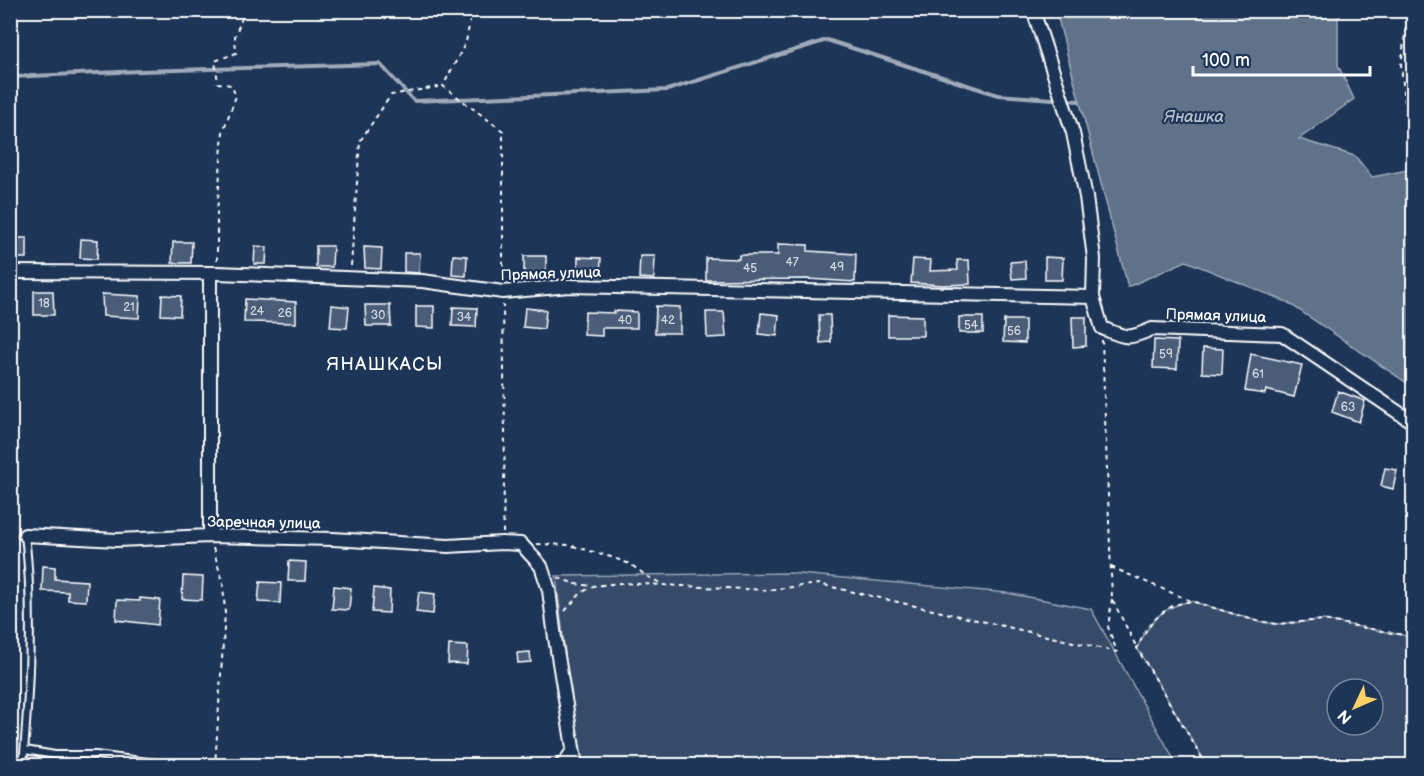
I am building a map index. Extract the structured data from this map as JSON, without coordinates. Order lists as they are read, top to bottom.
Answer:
{
  "streets": {
    "street": ["Прямая улица", "Заречная улица"]
  },
  "districts": ["ЯНАШКАСЫ"],
  "water": ["Янашка"],
  "house_numbers": [
    "47",
    "49",
    "45",
    "18",
    "21",
    "24",
    "26",
    "30",
    "34",
    "40",
    "42",
    "54",
    "56",
    "59",
    "61",
    "63"
  ],
  "scale_bar": "100 m",
  "north": "bottom left"
}
